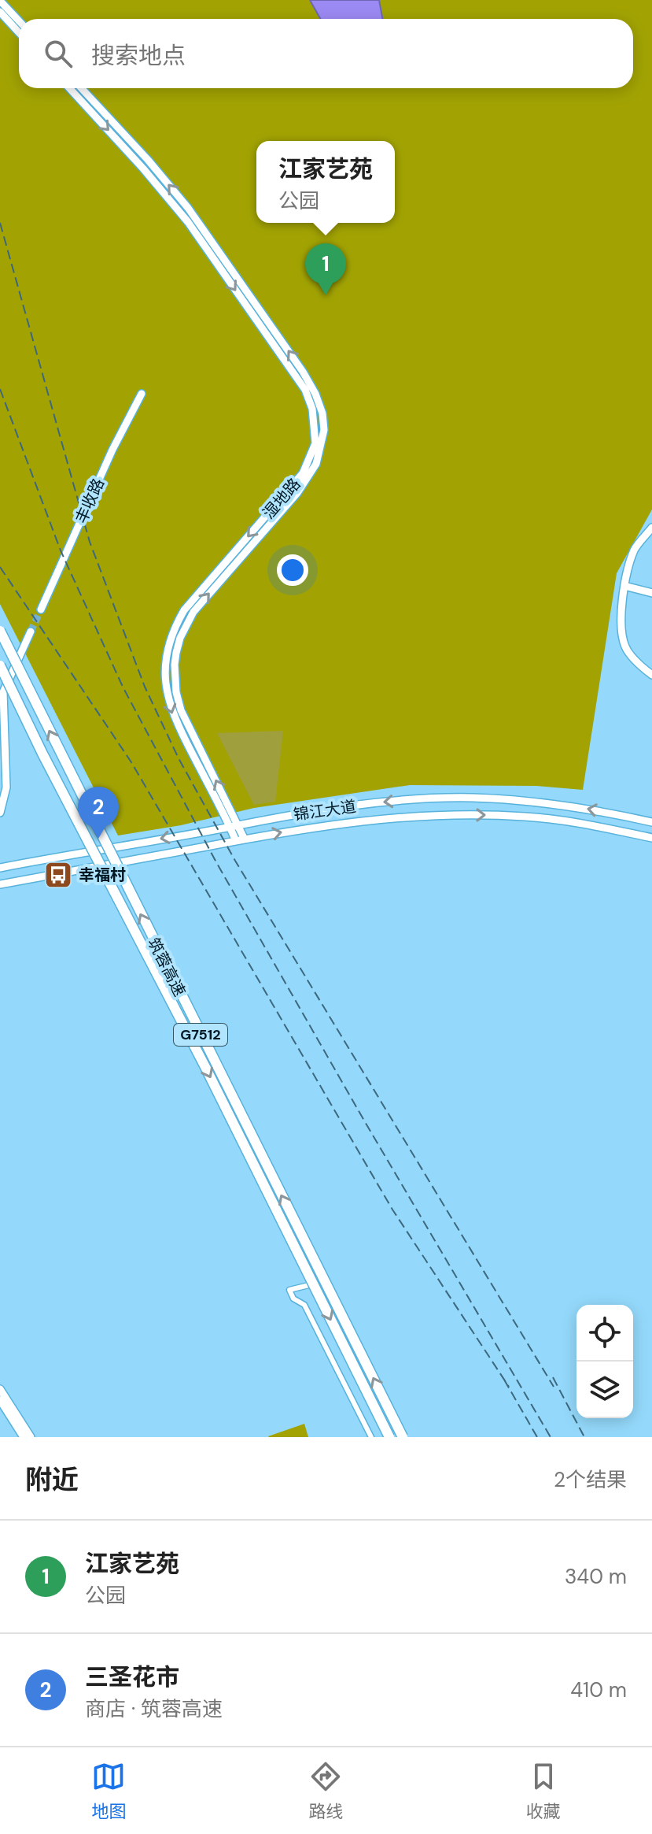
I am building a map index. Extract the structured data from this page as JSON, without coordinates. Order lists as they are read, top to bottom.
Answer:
{
  "streets": {
    "highway": ["筑蓉高速", "G7512"],
    "street": ["湿地路", "丰收路", "锦江大道"]
  },
  "crossings": [
    ["湿地路", "锦江大道"]
  ],
  "places": {
    "bus stop": ["幸福村"]
  },
  "page": {
    "search": "搜索地点",
    "popup": ["江家艺苑", "公园"],
    "pins": ["1", "2"],
    "heading": ["附近", "2个结果"],
    "list": [
      {
        "mark": "1",
        "name": "江家艺苑",
        "note": "公园",
        "value": "340 m"
      },
      {
        "mark": "2",
        "name": "三圣花市",
        "note": "商店 · 筑蓉高速",
        "value": "410 m"
      }
    ],
    "nav": ["地图", "路线", "收藏"]
  }
}
